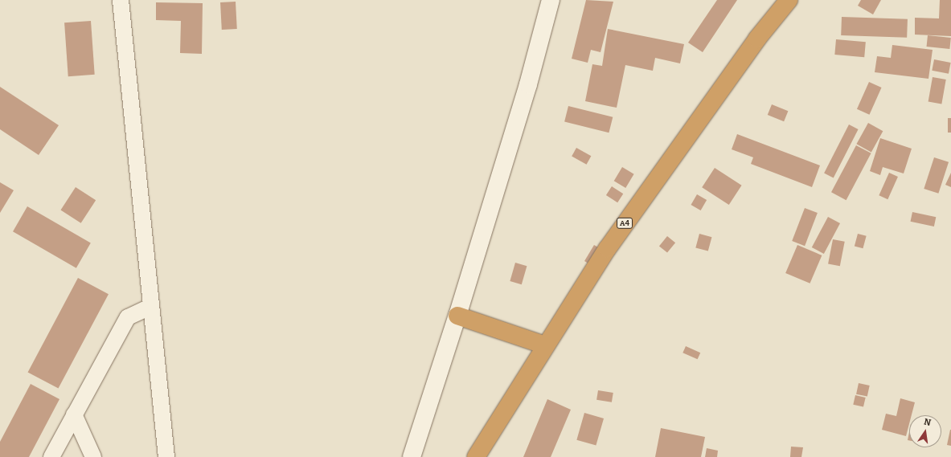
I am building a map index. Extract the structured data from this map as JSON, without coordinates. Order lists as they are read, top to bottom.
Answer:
{
  "streets": {
    "highway": ["A4"]
  },
  "north": "top"
}
